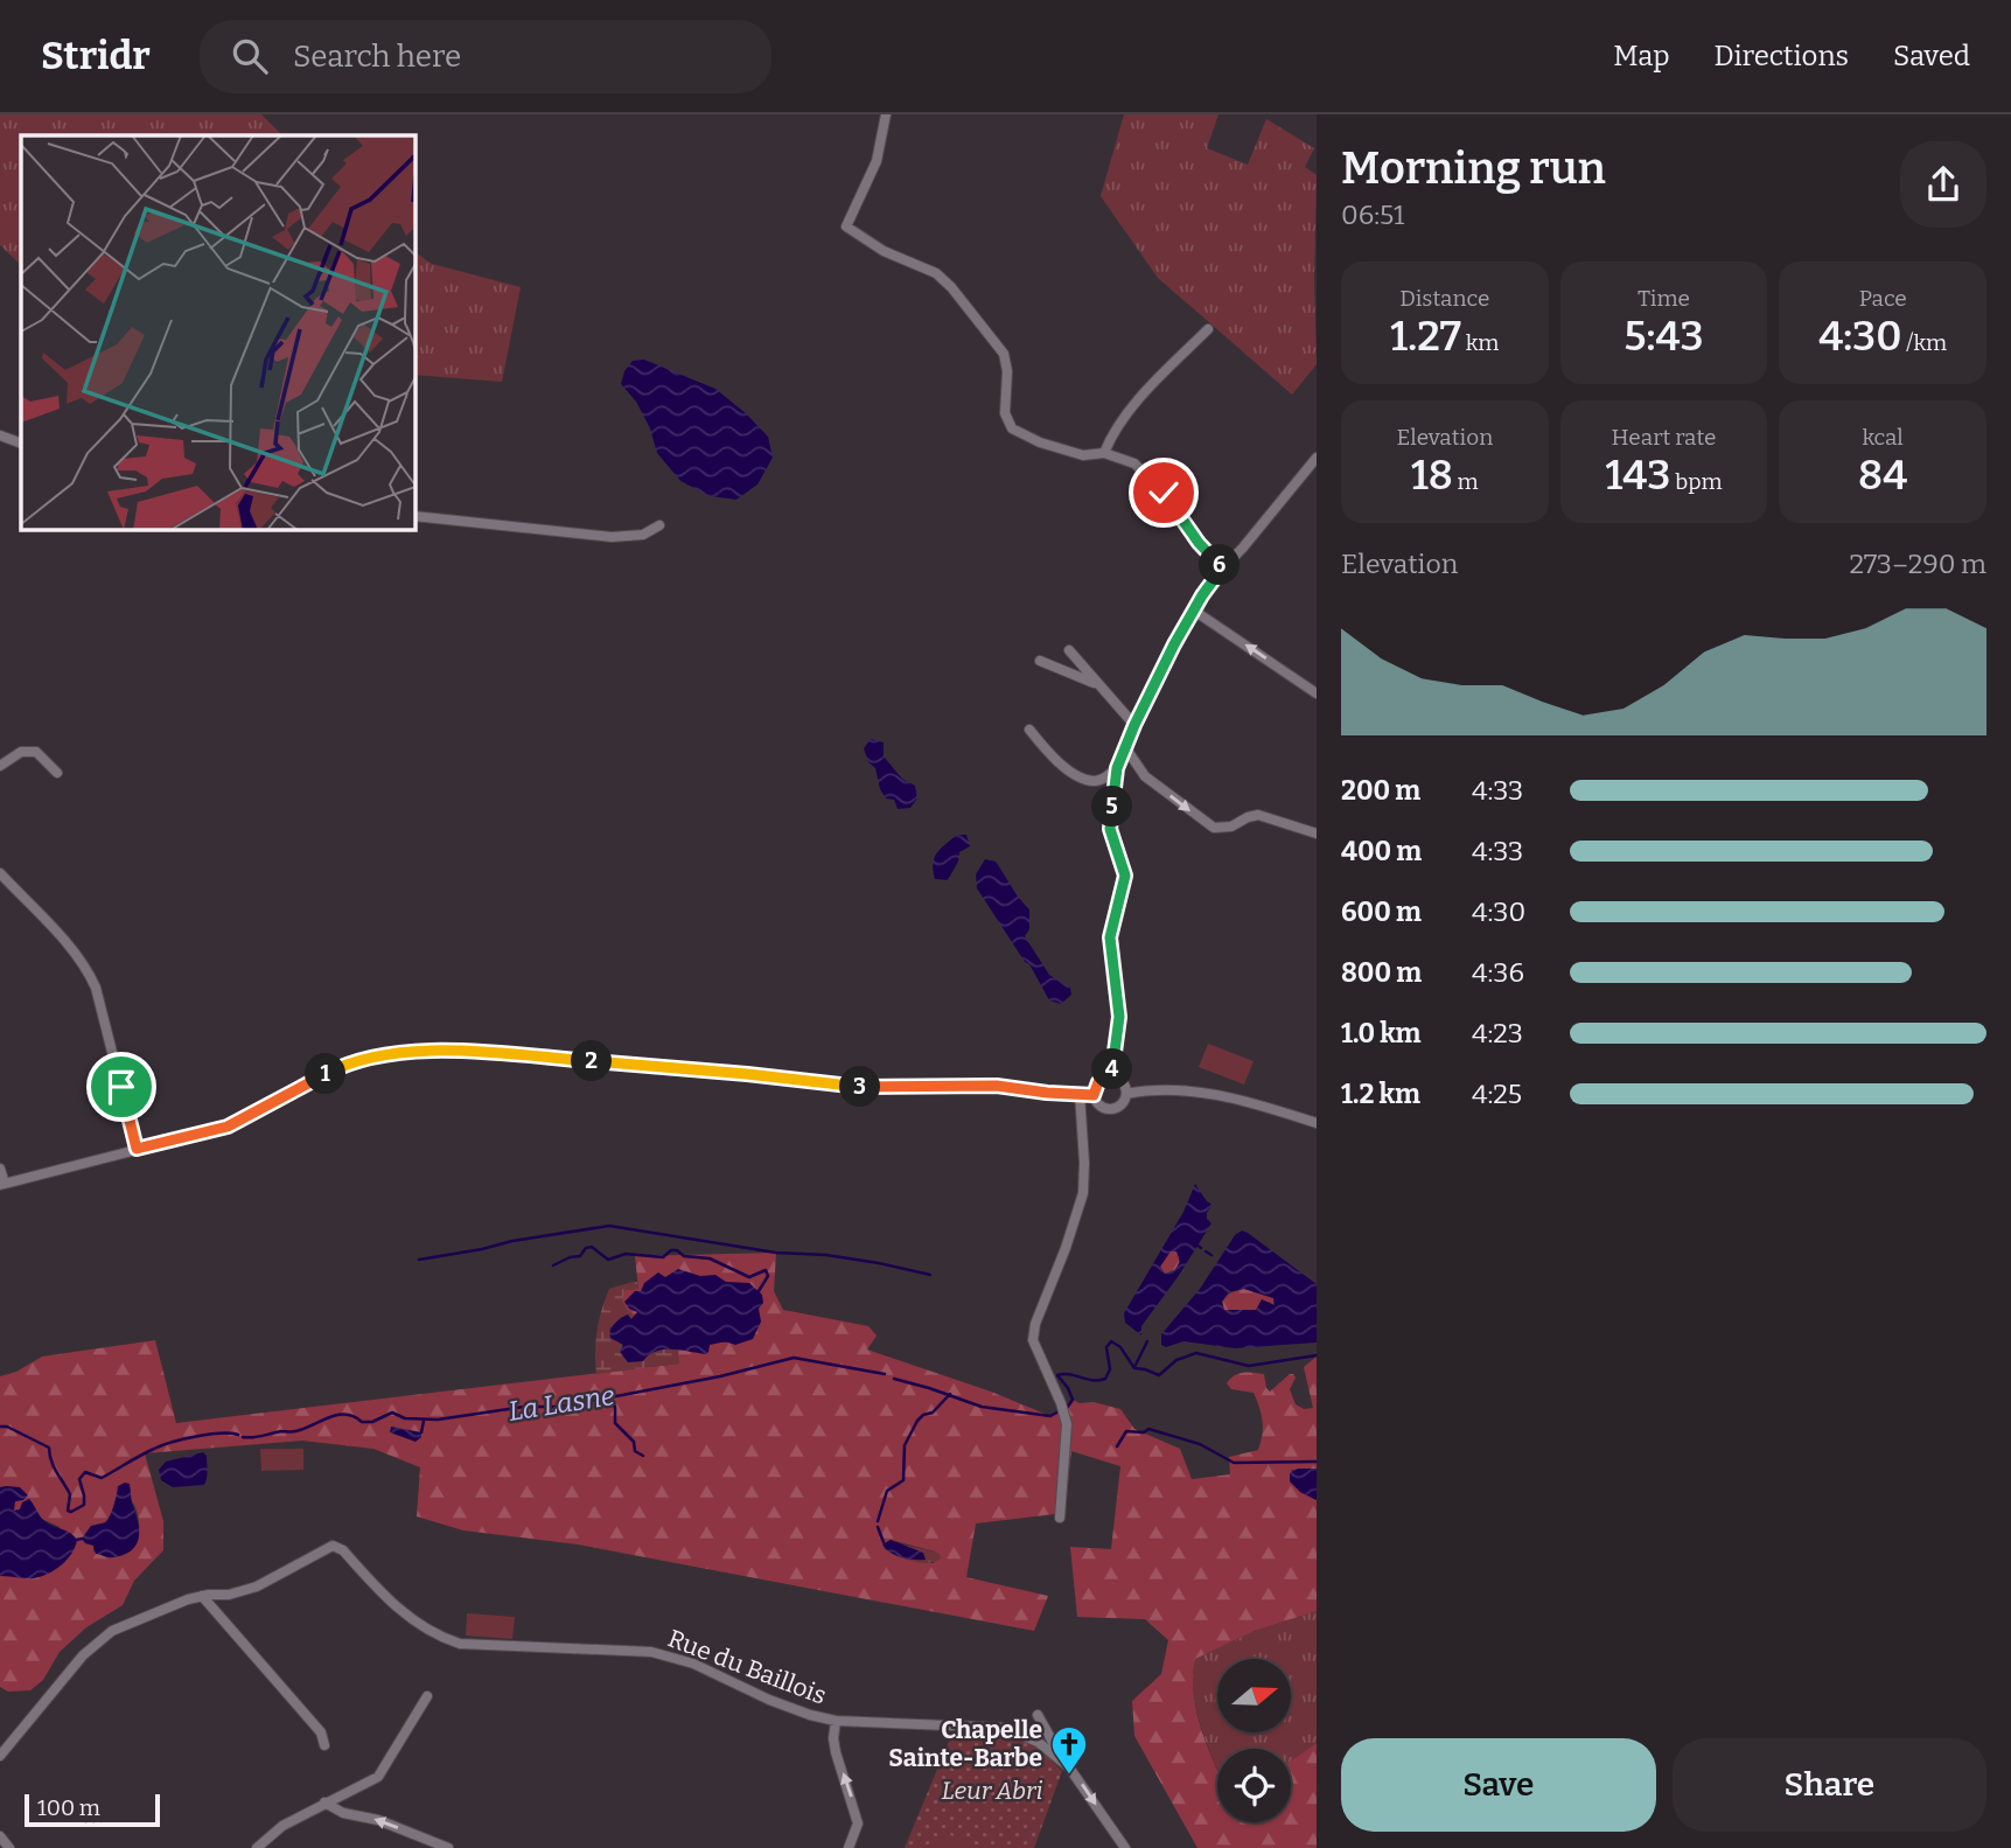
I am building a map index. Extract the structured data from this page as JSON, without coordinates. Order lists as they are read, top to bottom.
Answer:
{
  "streets": {
    "street": ["Rue du Baillois"]
  },
  "water": ["La Lasne"],
  "parks": ["Leur Abri"],
  "places": {
    "church": ["Chapelle Sainte-Barbe"]
  },
  "scale_bar": "100 m",
  "north": "right",
  "page": {
    "header": "Stridr",
    "search": "Search here",
    "nav": ["Map", "Directions", "Saved"],
    "heading": ["Morning run", "06:51"],
    "stats": [
      ["Distance", "1.27 km"],
      ["Time", "5:43"],
      ["Pace", "4:30 /km"],
      ["Elevation", "18 m"],
      ["Heart rate", "143 bpm"],
      ["kcal", "84"]
    ],
    "chart": ["Elevation", "273–290 m"],
    "pins": [
      "6",
      "5",
      "2",
      "4",
      "1",
      "3"
    ],
    "list": [
      {
        "name": "200 m",
        "note": "4:33"
      },
      {
        "name": "400 m",
        "note": "4:33"
      },
      {
        "name": "600 m",
        "note": "4:30"
      },
      {
        "name": "800 m",
        "note": "4:36"
      },
      {
        "name": "1.0 km",
        "note": "4:23"
      },
      {
        "name": "1.2 km",
        "note": "4:25"
      }
    ],
    "buttons": ["Save", "Share"],
    "scale": "100 m"
  }
}
